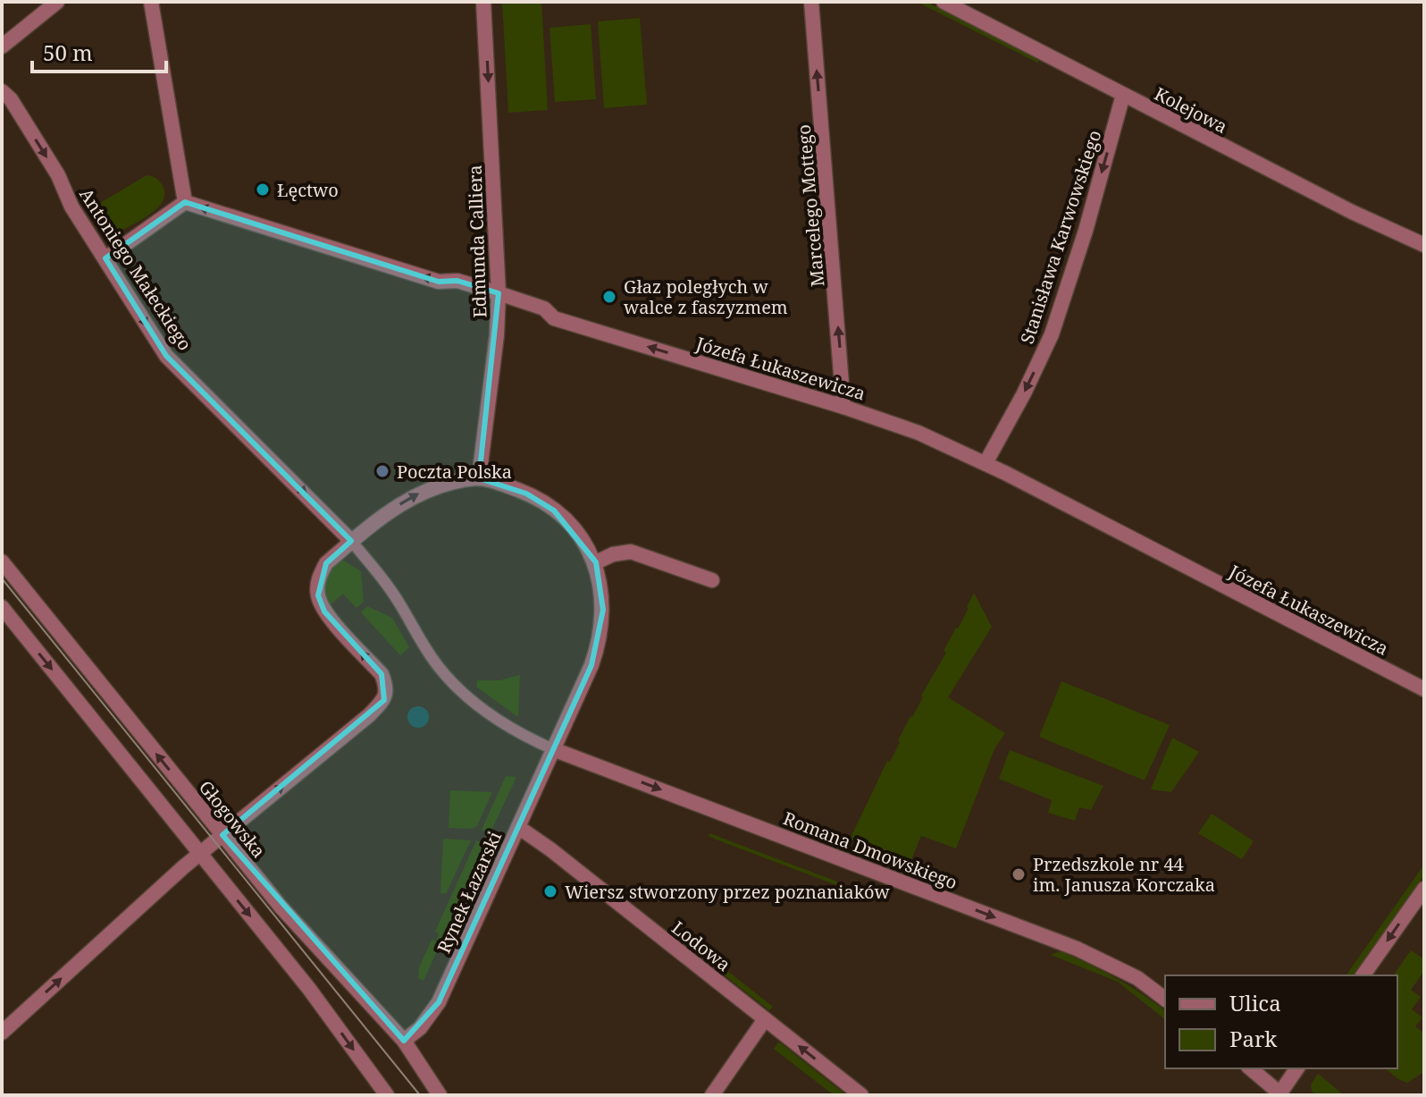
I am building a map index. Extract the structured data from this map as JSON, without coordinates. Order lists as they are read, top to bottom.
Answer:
{
  "streets": {
    "street": [
      "Kolejowa",
      "Marcelego Mottego",
      "Stanisława Karwowskiego",
      "Edmunda Calliera",
      "Antoniego Małeckiego",
      "Józefa Łukaszewicza",
      "Głogowska",
      "Romana Dmowskiego",
      "Rynek Łazarski",
      "Lodowa"
    ]
  },
  "crossings": [
    ["Kolejowa", "Stanisława Karwowskiego"],
    ["Marcelego Mottego", "Józefa Łukaszewicza"],
    ["Stanisława Karwowskiego", "Józefa Łukaszewicza"],
    ["Edmunda Calliera", "Józefa Łukaszewicza"],
    ["Edmunda Calliera", "Rynek Łazarski"],
    ["Antoniego Małeckiego", "Rynek Łazarski"],
    ["Głogowska", "Rynek Łazarski"],
    ["Romana Dmowskiego", "Rynek Łazarski"],
    ["Rynek Łazarski", "Lodowa"]
  ],
  "one_way": [
    "Marcelego Mottego",
    "Stanisława Karwowskiego",
    "Edmunda Calliera",
    "Antoniego Małeckiego",
    "Józefa Łukaszewicza",
    "Romana Dmowskiego"
  ],
  "places": [
    "Łęctwo",
    "Głaz poległych w walce z faszyzmem",
    "Poczta Polska",
    "Przedszkole nr 44 im. Janusza Korczaka",
    "Wiersz stworzony przez poznaniaków"
  ],
  "legend": ["Ulica", "Park"],
  "scale_bar": "50 m"
}
